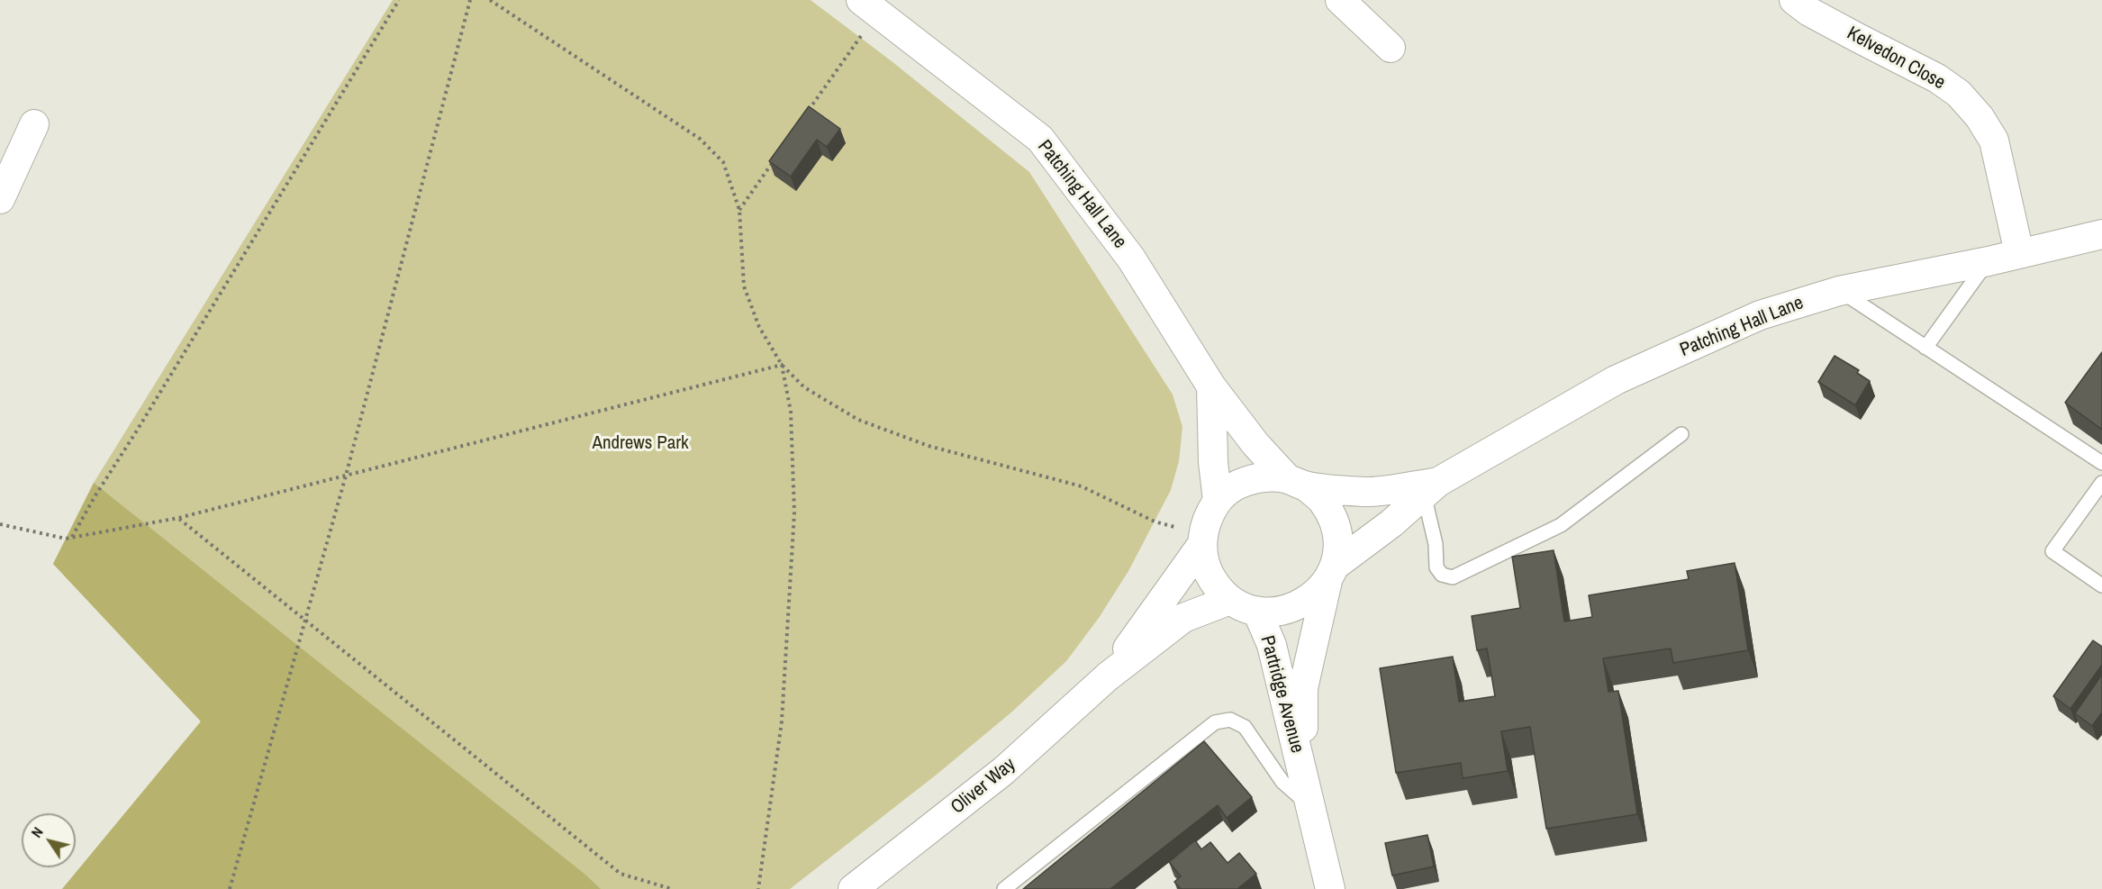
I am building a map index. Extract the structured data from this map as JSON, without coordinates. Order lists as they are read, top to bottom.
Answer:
{
  "streets": {
    "street": [
      "Kelvedon Close",
      "Patching Hall Lane",
      "Partridge Avenue",
      "Oliver Way"
    ]
  },
  "crossings": [
    ["Kelvedon Close", "Patching Hall Lane"],
    ["Patching Hall Lane", "Partridge Avenue"],
    ["Patching Hall Lane", "Oliver Way"],
    ["Partridge Avenue", "Oliver Way"]
  ],
  "parks": ["Andrews Park"],
  "north": "top left"
}
